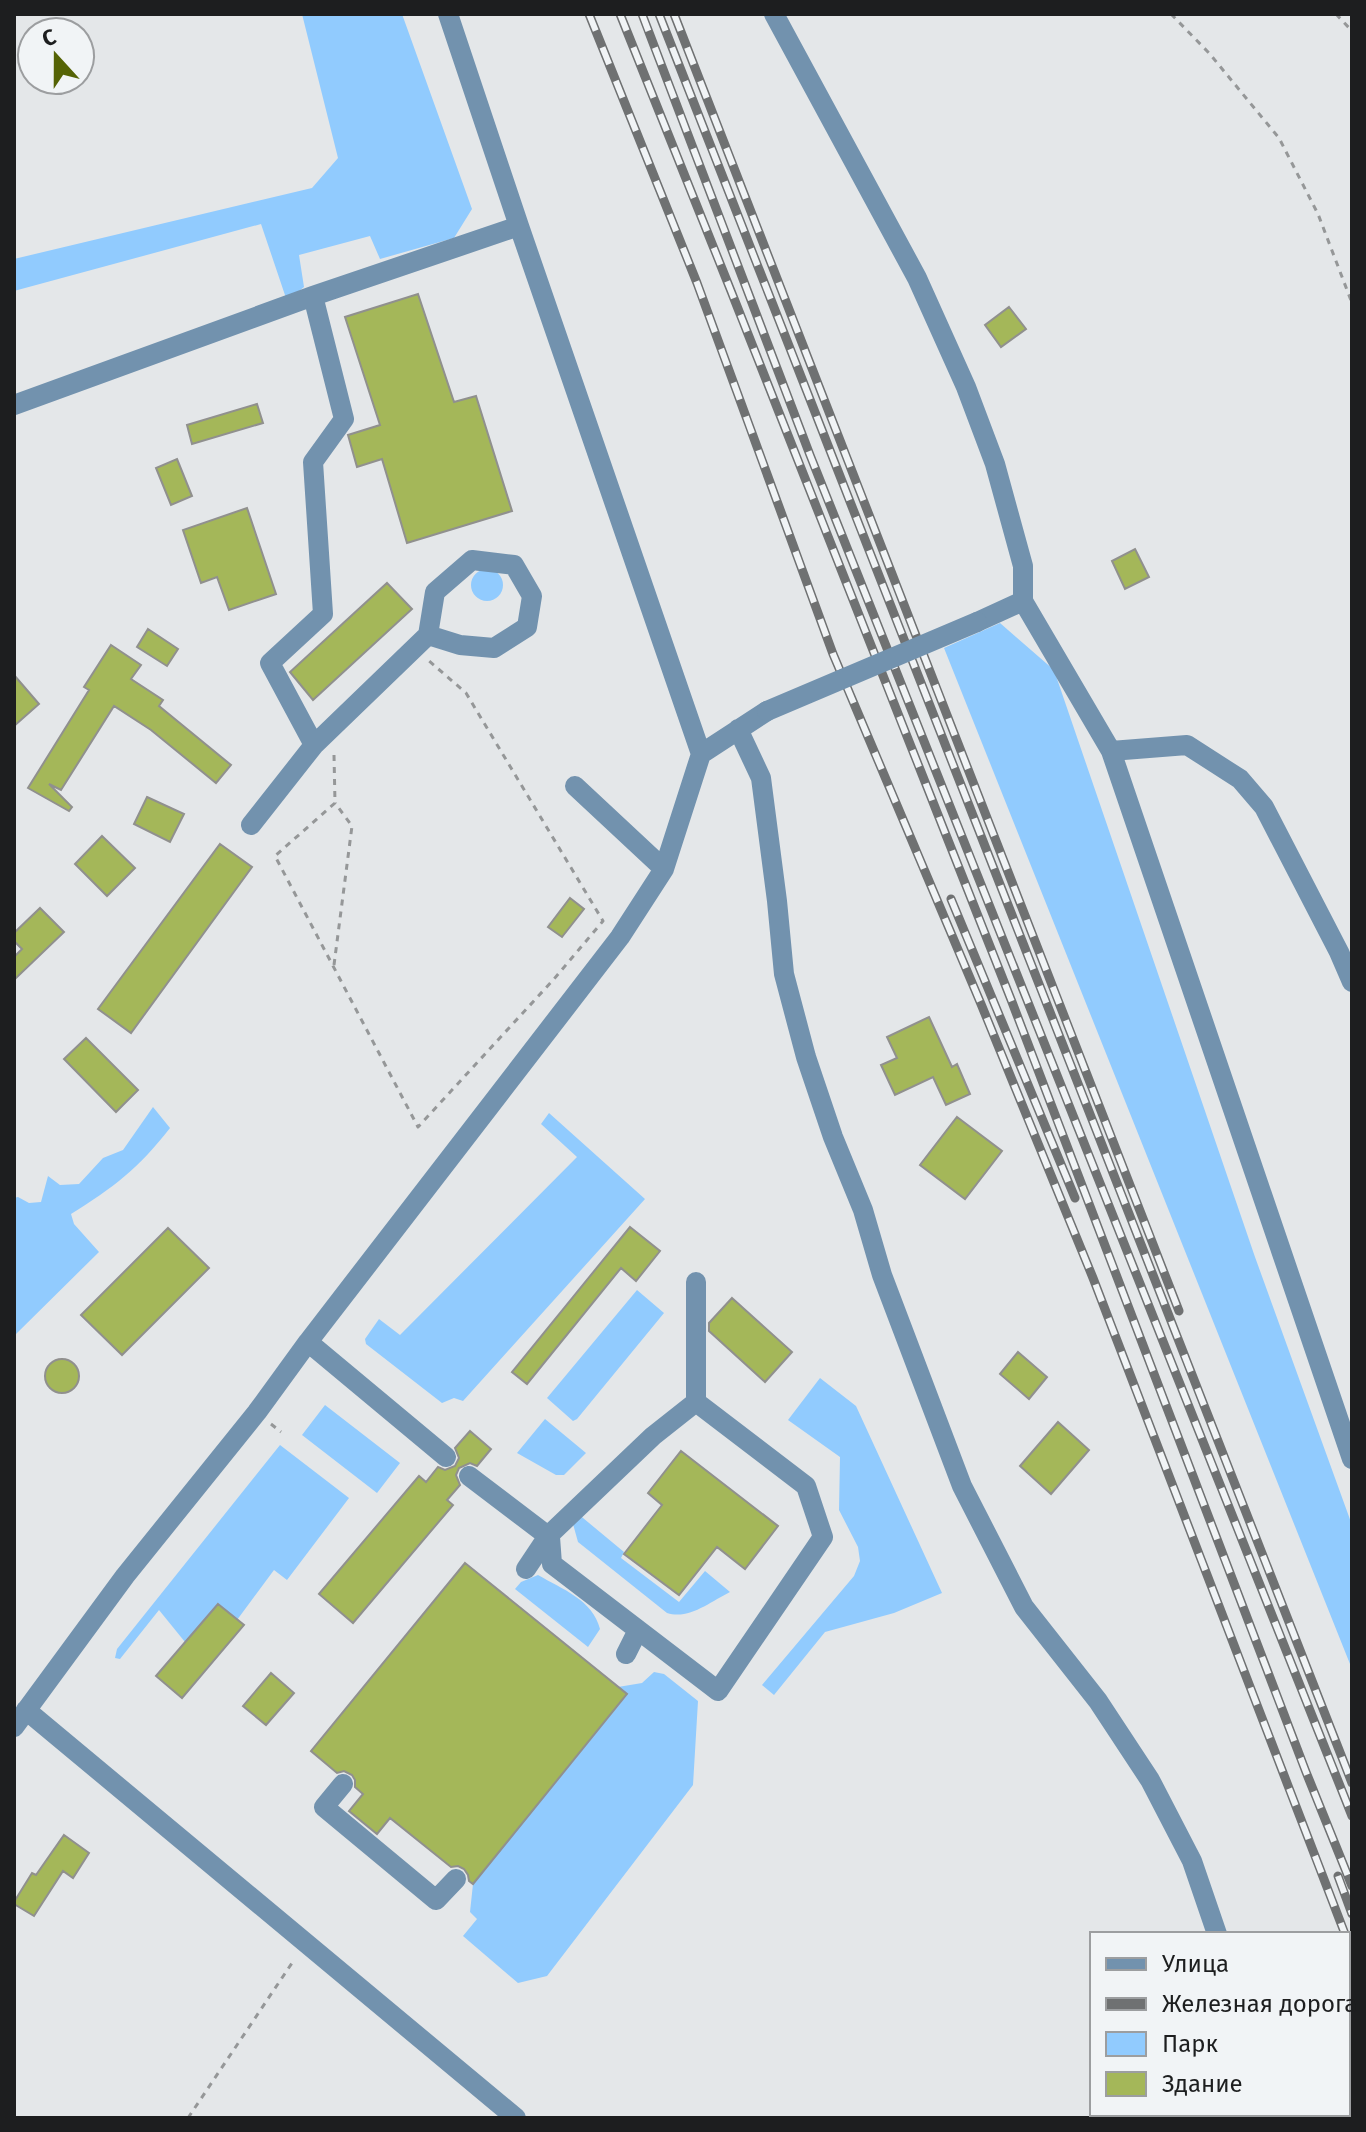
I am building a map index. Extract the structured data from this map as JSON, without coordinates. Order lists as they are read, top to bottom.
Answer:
{
  "legend": [
    "Улица",
    "Железная дорога",
    "Парк",
    "Здание"
  ],
  "north": "top"
}
